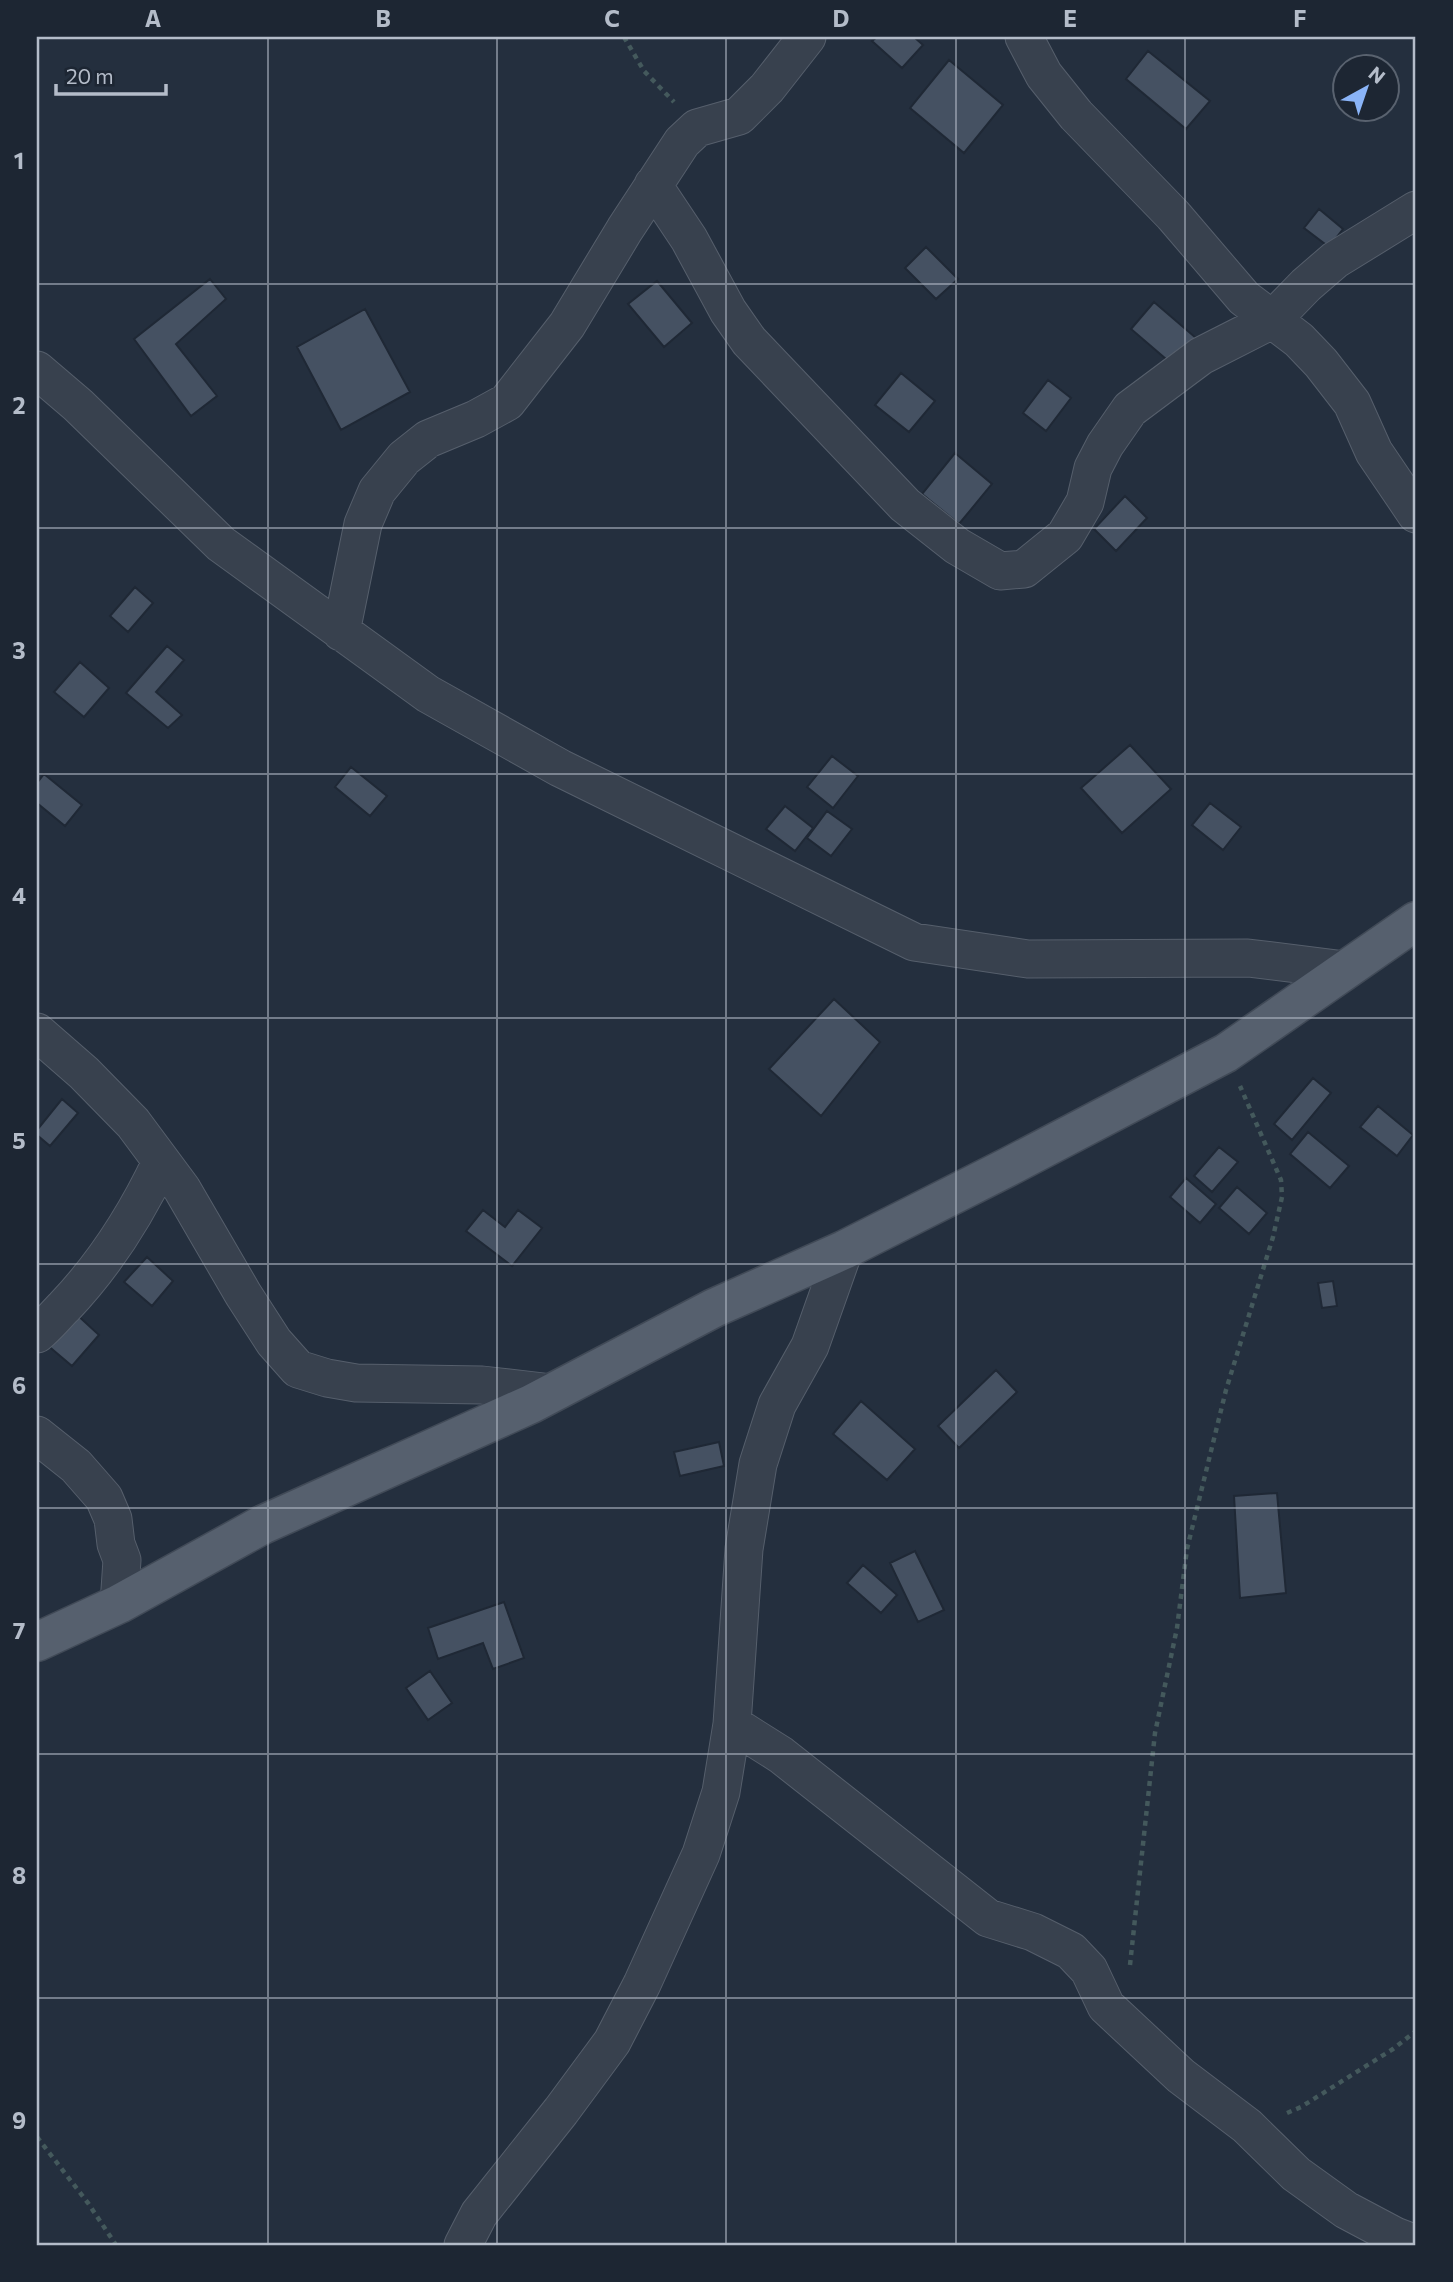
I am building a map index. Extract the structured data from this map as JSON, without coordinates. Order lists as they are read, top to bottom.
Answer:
{
  "scale_bar": "20 m",
  "north": "top right",
  "grid": {
    "columns": [
      "A",
      "B",
      "C",
      "D",
      "E",
      "F"
    ],
    "rows": [
      "1",
      "2",
      "3",
      "4",
      "5",
      "6",
      "7",
      "8",
      "9"
    ]
  }
}
